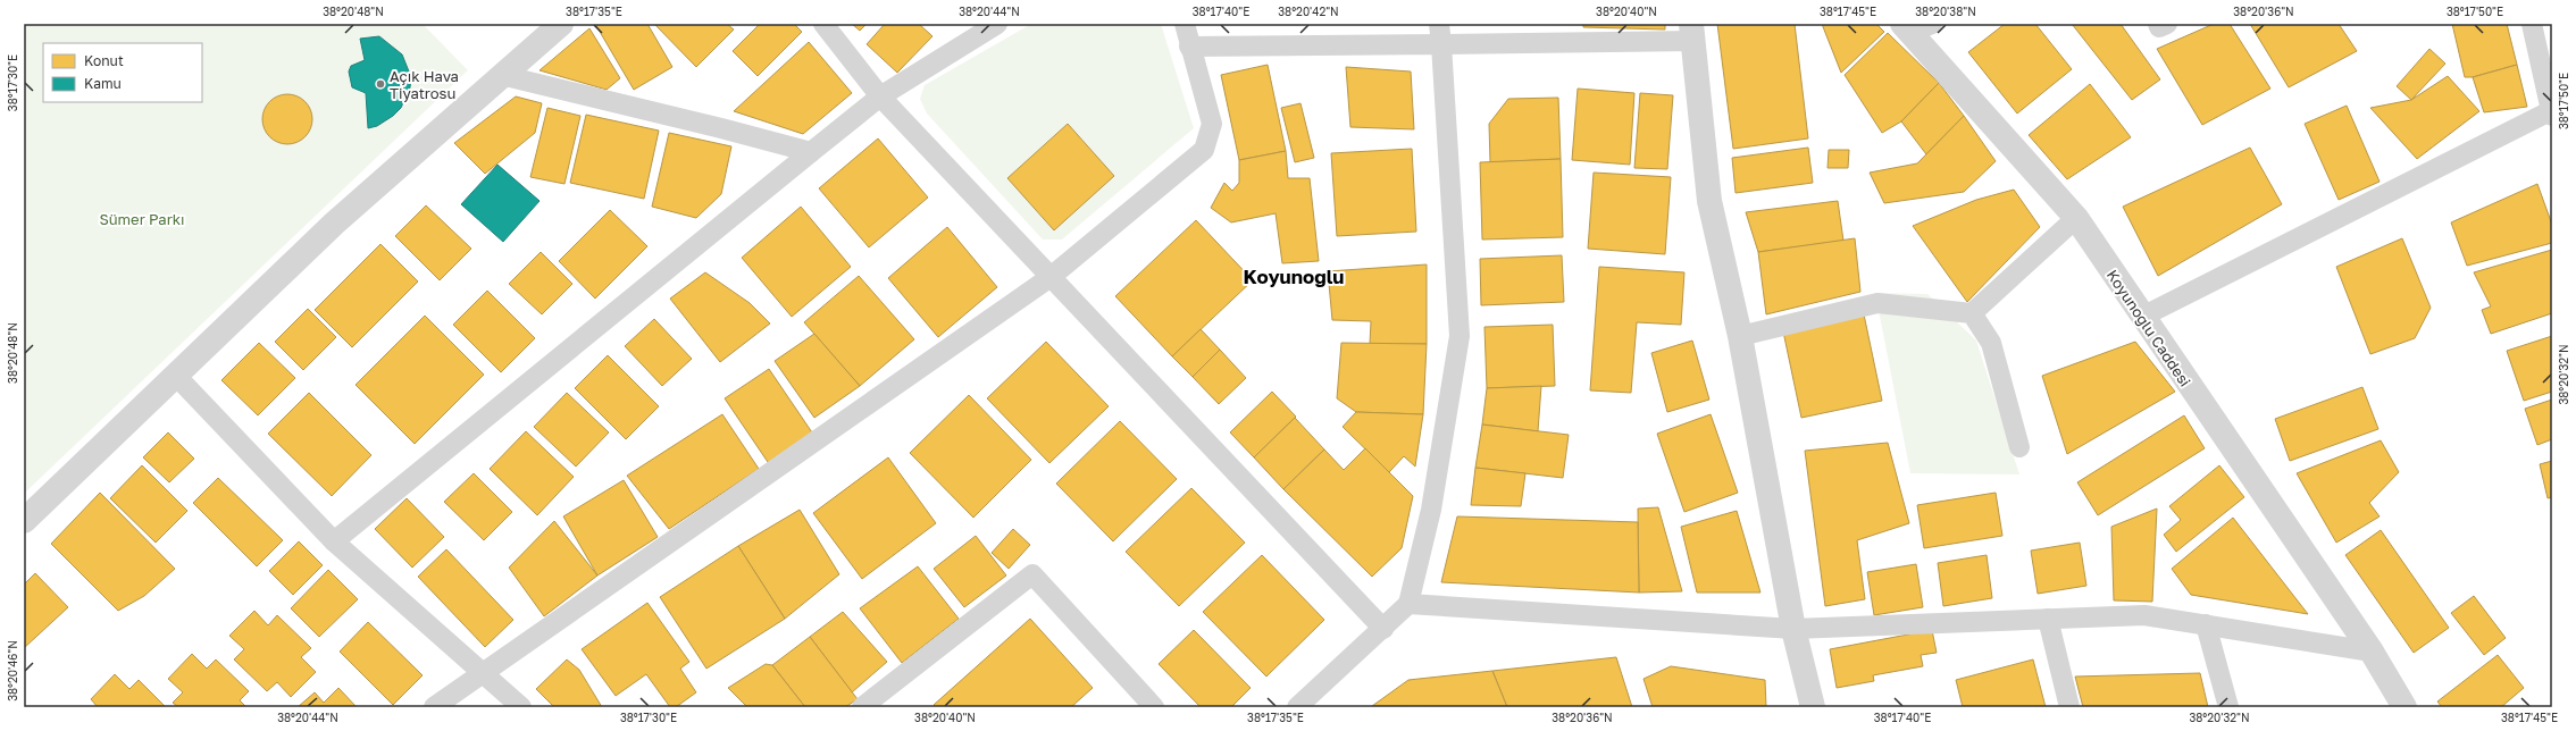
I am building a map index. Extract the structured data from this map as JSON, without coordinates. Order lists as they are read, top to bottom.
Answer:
{
  "streets": {
    "street": ["Koyunoğlu Caddesi"]
  },
  "districts": ["Koyunoğlu"],
  "parks": ["Sümer Parkı"],
  "places": ["Açık Hava Tiyatrosu"],
  "legend": ["Konut", "Kamu"],
  "coordinates": [
    "38°20'48\"N",
    "38°17'35\"E",
    "38°20'44\"N",
    "38°17'40\"E",
    "38°20'42\"N",
    "38°20'40\"N",
    "38°17'45\"E",
    "38°20'38\"N",
    "38°20'36\"N",
    "38°17'50\"E",
    "38°17'30\"E",
    "38°20'32\"N",
    "38°20'46\"N"
  ]
}
